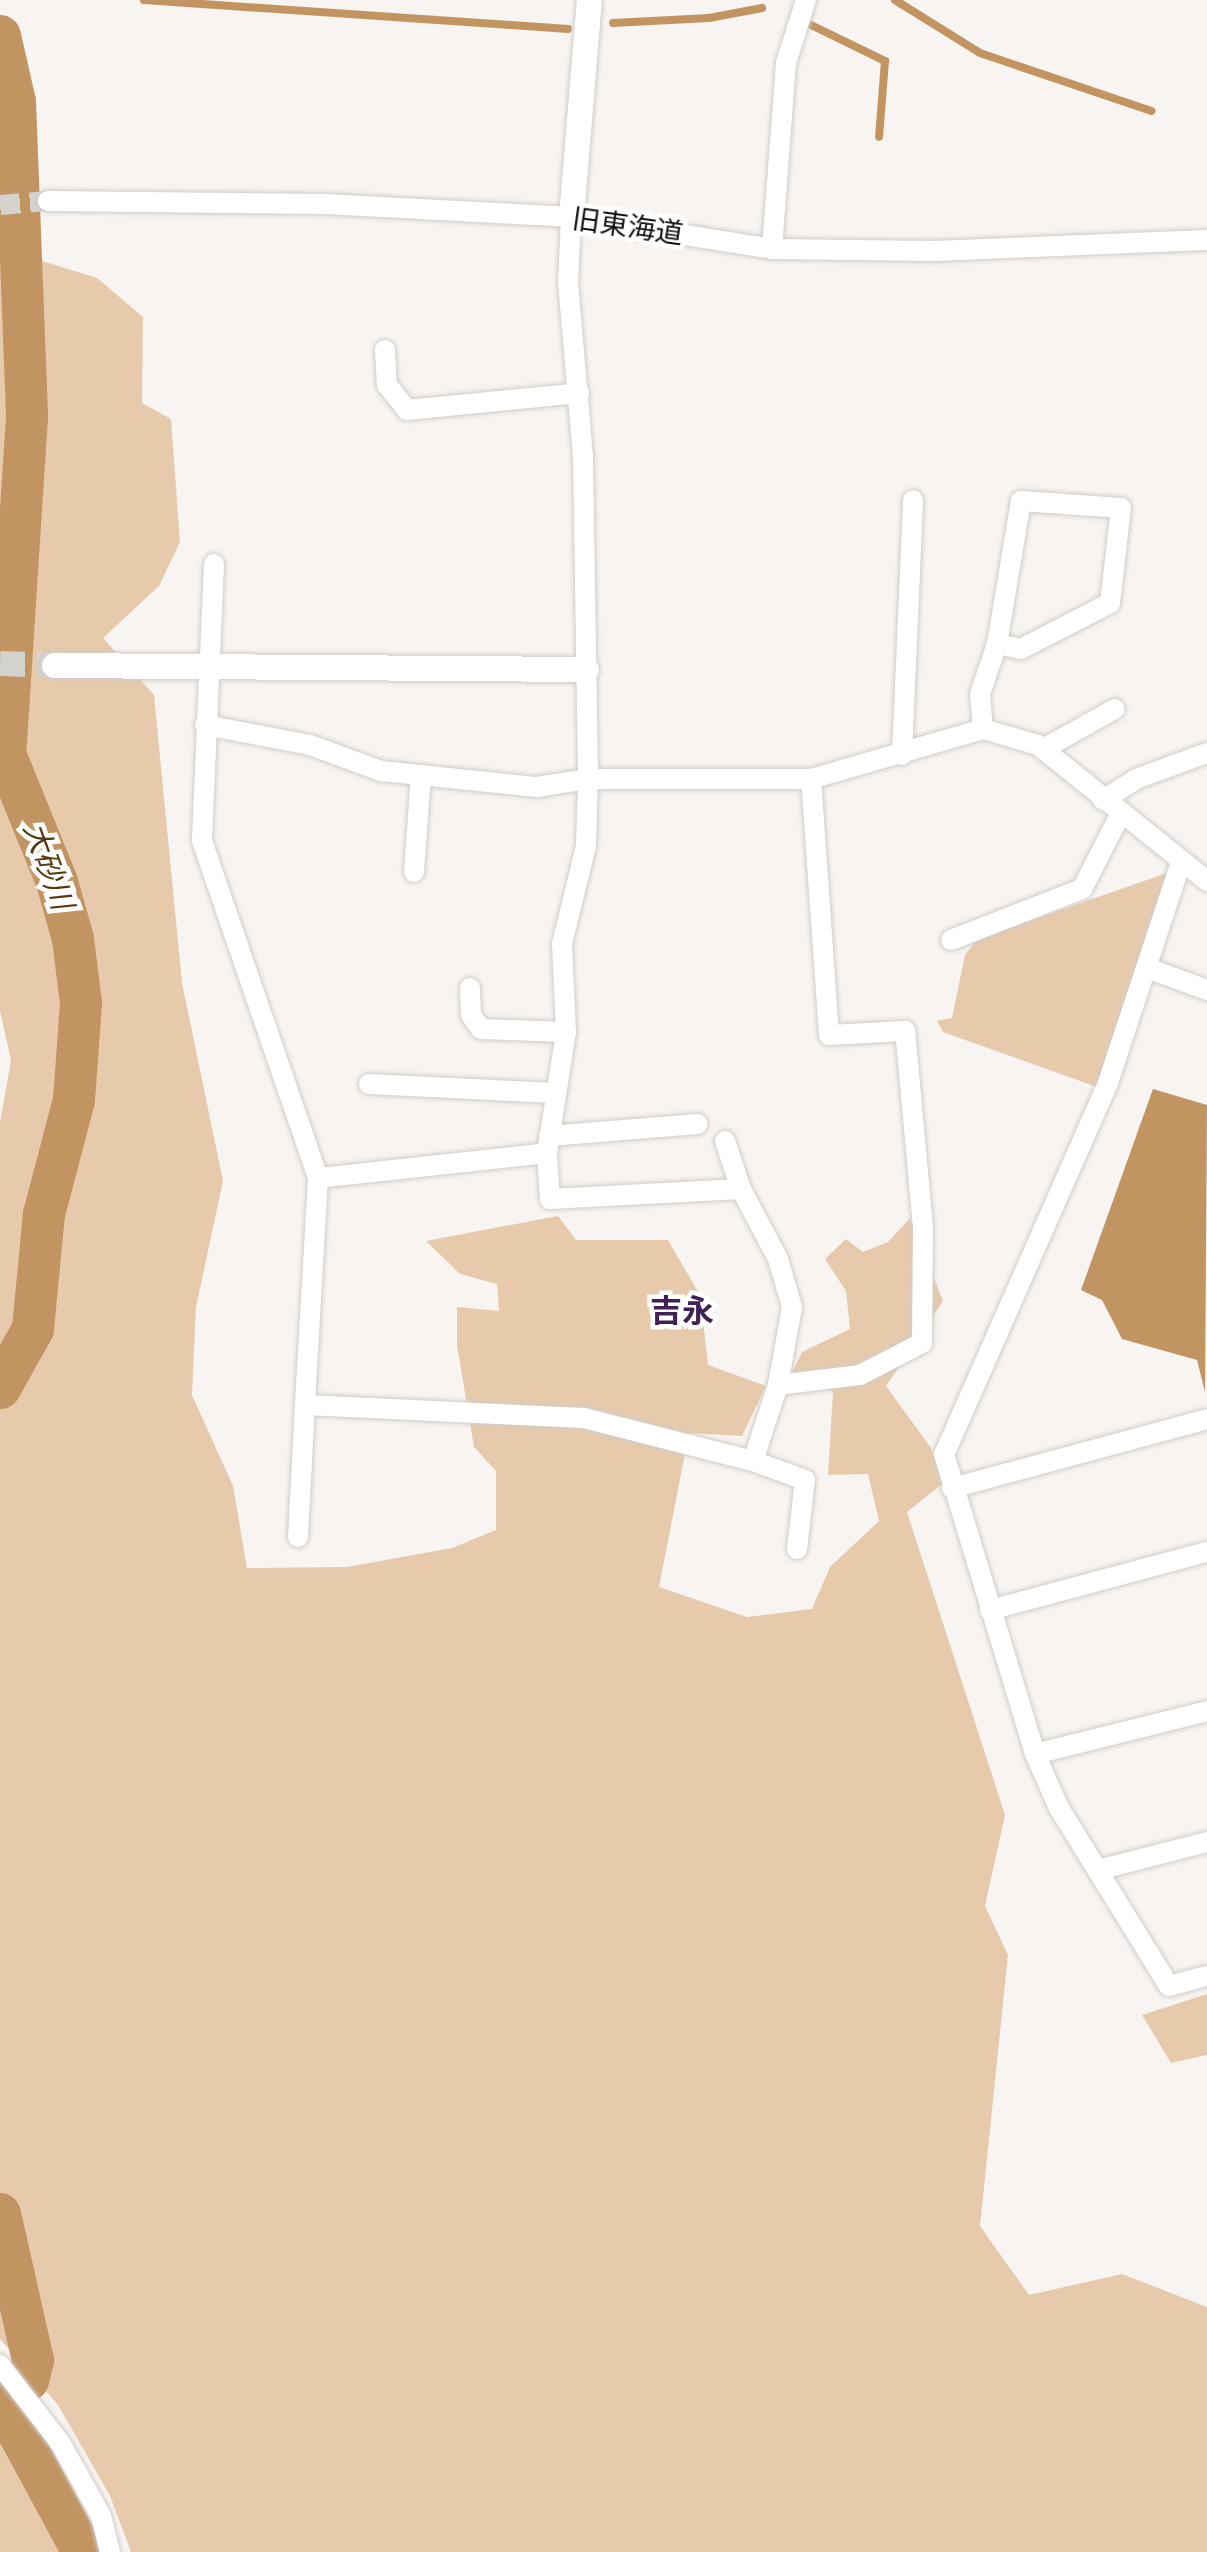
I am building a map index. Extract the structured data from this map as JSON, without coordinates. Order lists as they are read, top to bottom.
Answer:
{
  "streets": {
    "street": ["旧東海道"]
  },
  "districts": ["吉永"],
  "water": ["大砂川"]
}
